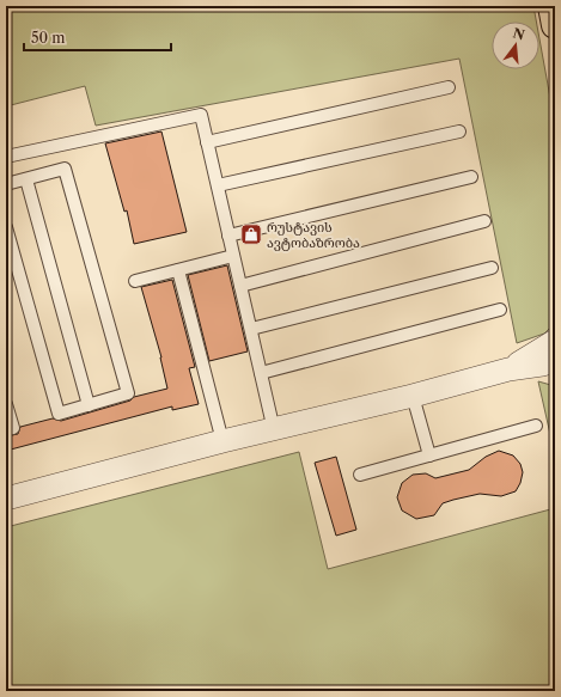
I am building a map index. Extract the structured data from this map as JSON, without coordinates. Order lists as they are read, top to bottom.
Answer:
{
  "places": {
    "shop": ["რუსტავის ავტობაზრობა"]
  },
  "scale_bar": "50 m",
  "north": "top"
}
